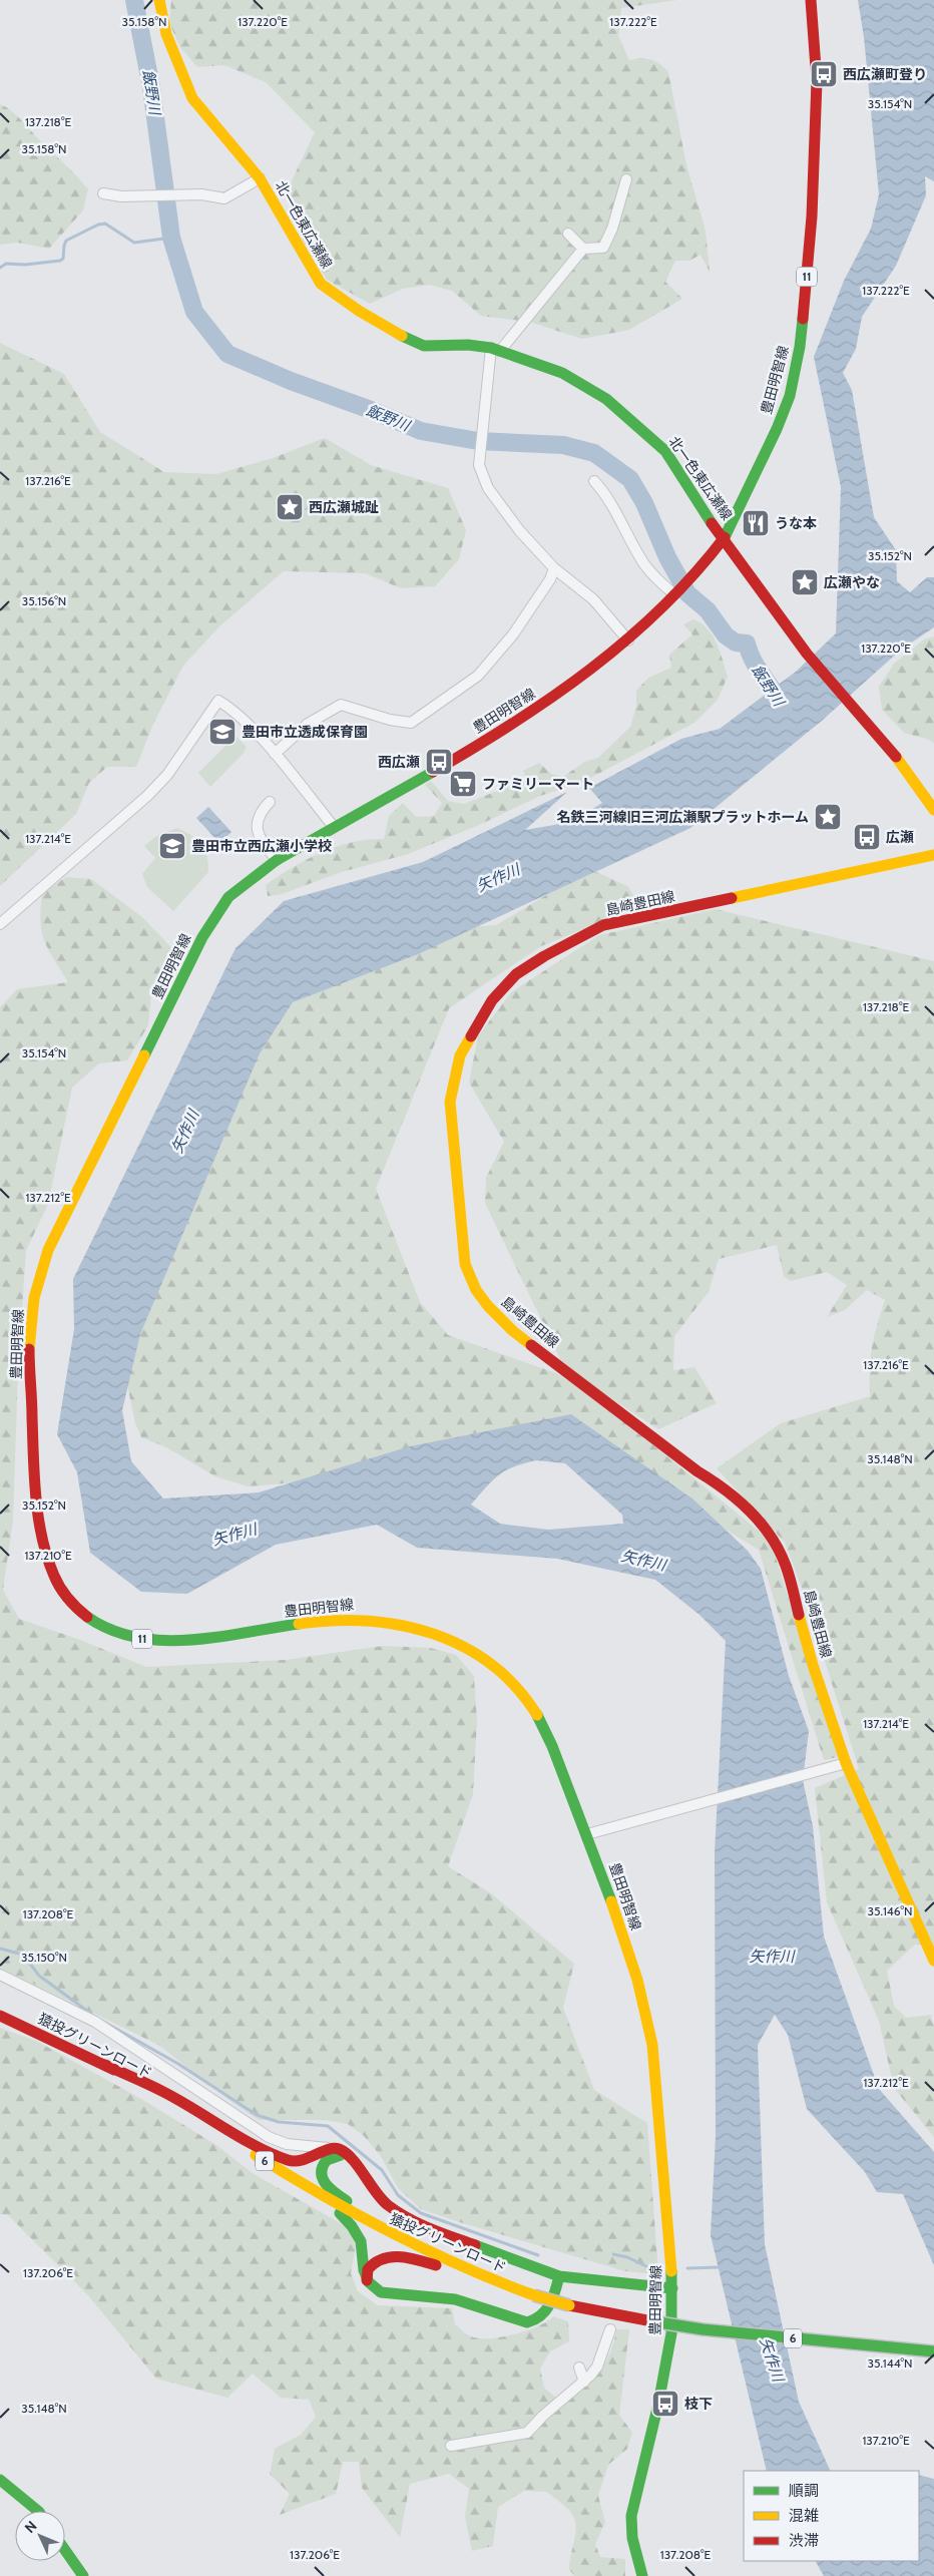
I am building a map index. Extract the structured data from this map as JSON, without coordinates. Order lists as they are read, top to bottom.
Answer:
{
  "streets": {
    "main road": [
      "北一色東広瀬線",
      "11",
      "豊田明智線",
      "島崎豊田線",
      "猿投グリーンロード",
      "6"
    ]
  },
  "crossings": [
    ["北一色東広瀬線", "豊田明智線"]
  ],
  "water": ["飯野川", "矢作川"],
  "places": {
    "bus stop": [
      "西広瀬町登り",
      "西広瀬",
      "広瀬",
      "枝下"
    ],
    "place": ["西広瀬城趾", "広瀬やな", "名鉄三河線旧三河広瀬駅プラットホーム"],
    "restaurant": ["うな本"],
    "school or university": ["豊田市立透成保育園", "豊田市立西広瀬小学校"],
    "supermarket": ["ファミリーマート"]
  },
  "legend": ["順調", "混雑", "渋滞"],
  "north": "top left",
  "coordinates": [
    "137.220°E",
    "137.222°E",
    "35.158°N",
    "35.154°N",
    "137.218°E",
    "137.216°E",
    "35.152°N",
    "35.156°N",
    "137.214°E",
    "137.212°E",
    "35.148°N",
    "137.210°E",
    "35.146°N",
    "137.208°E",
    "35.150°N",
    "137.206°E",
    "35.144°N"
  ]
}
